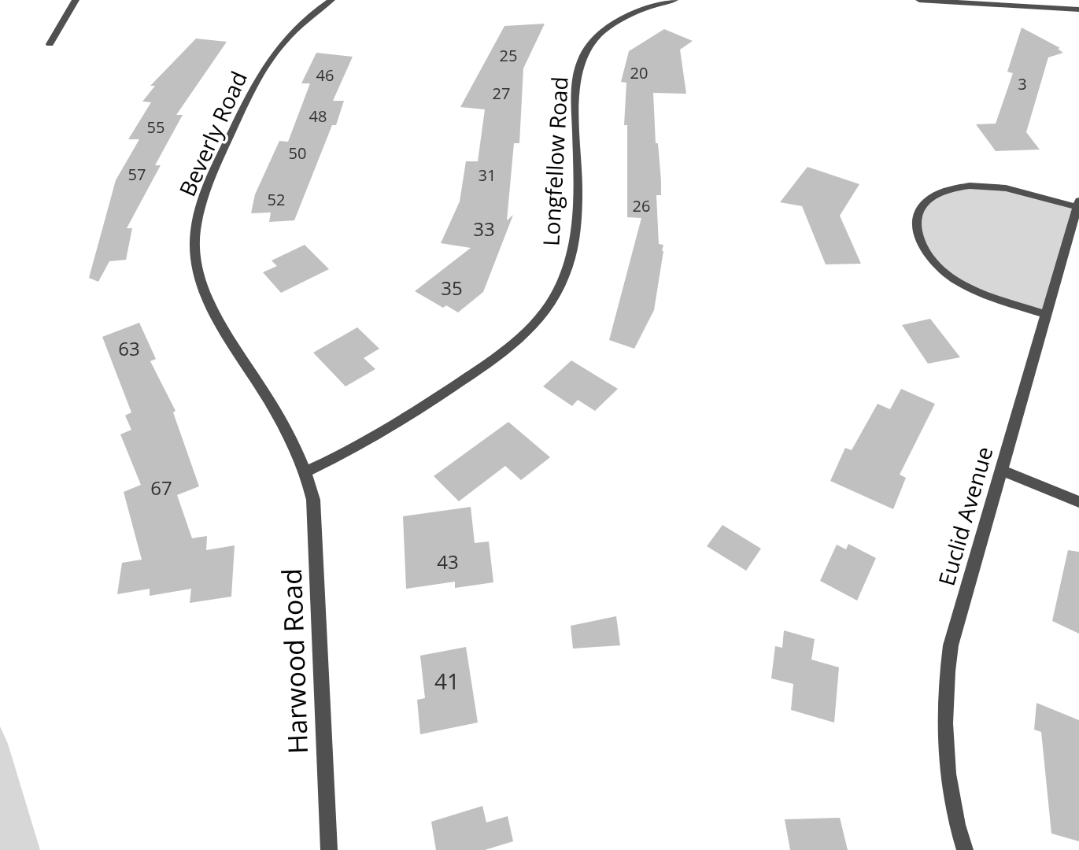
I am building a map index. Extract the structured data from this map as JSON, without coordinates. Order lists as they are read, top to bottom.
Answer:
{
  "streets": {
    "street": [
      "Beverly Road",
      "Longfellow Road",
      "Euclid Avenue",
      "Harwood Road"
    ]
  },
  "crossings": [
    ["Beverly Road", "Longfellow Road"],
    ["Beverly Road", "Harwood Road"],
    ["Longfellow Road", "Harwood Road"]
  ],
  "house_numbers": [
    "25",
    "20",
    "46",
    "3",
    "27",
    "48",
    "55",
    "50",
    "57",
    "31",
    "52",
    "26",
    "33",
    "35",
    "63",
    "67",
    "43",
    "41"
  ]
}
